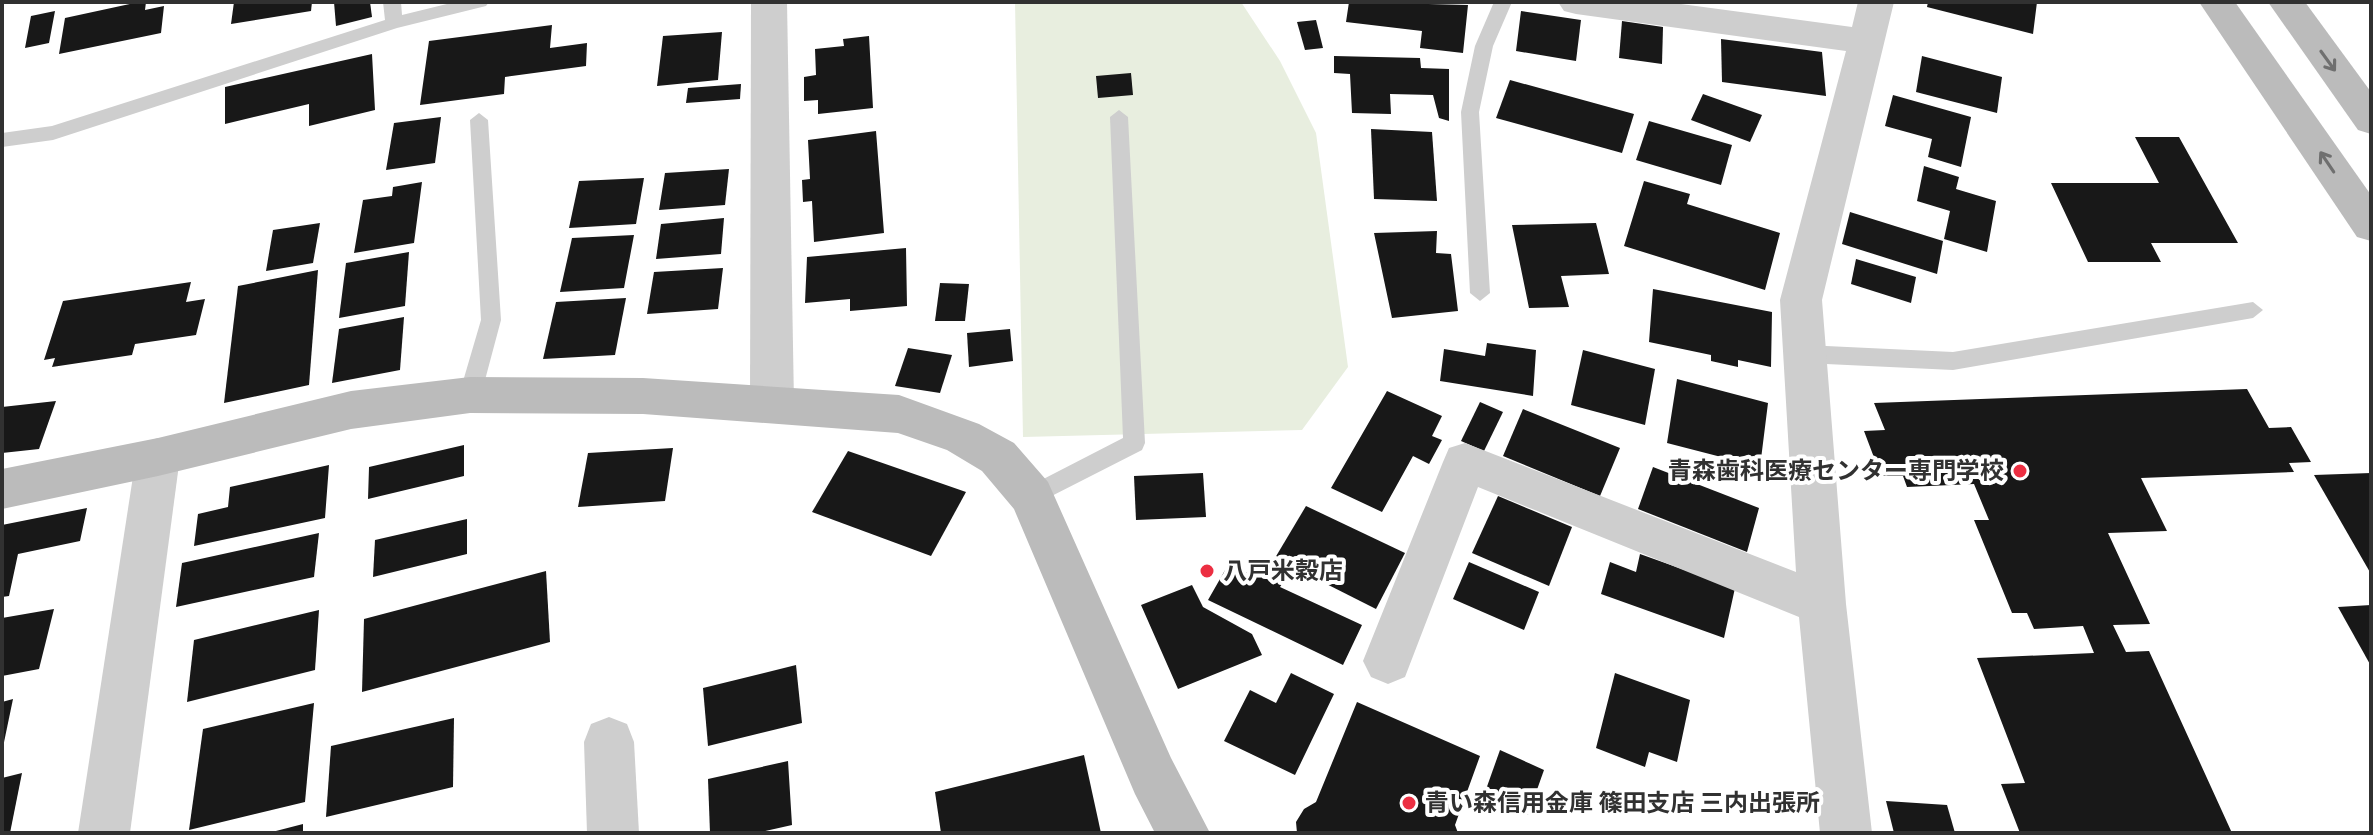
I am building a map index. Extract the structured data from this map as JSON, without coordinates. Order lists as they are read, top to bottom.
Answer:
{
  "places": ["青森歯科医療センター専門学校", "八戸米穀店", "青い森信用金庫 篠田支店 三内出張所"]
}
